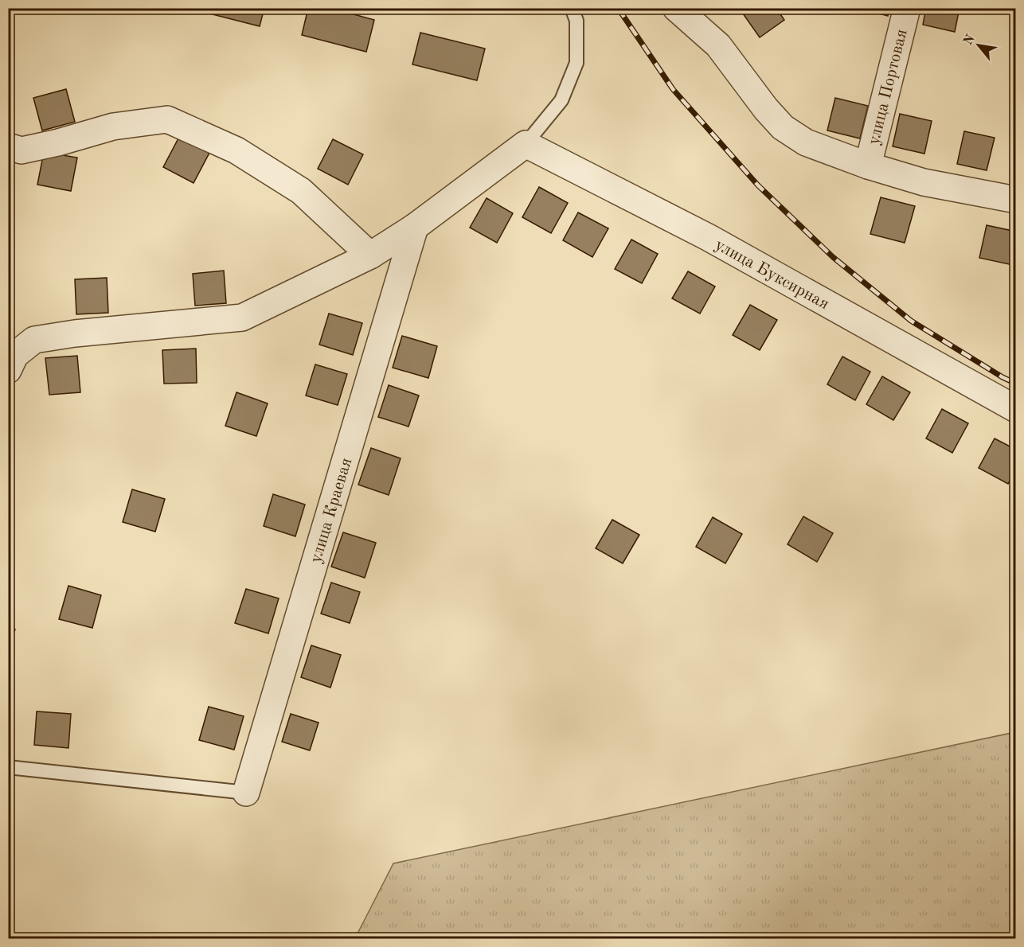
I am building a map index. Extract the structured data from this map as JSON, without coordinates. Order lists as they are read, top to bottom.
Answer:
{
  "streets": {
    "street": ["улица Портовая", "улица Буксирная", "улица Краевая"]
  },
  "north": "top left"
}
